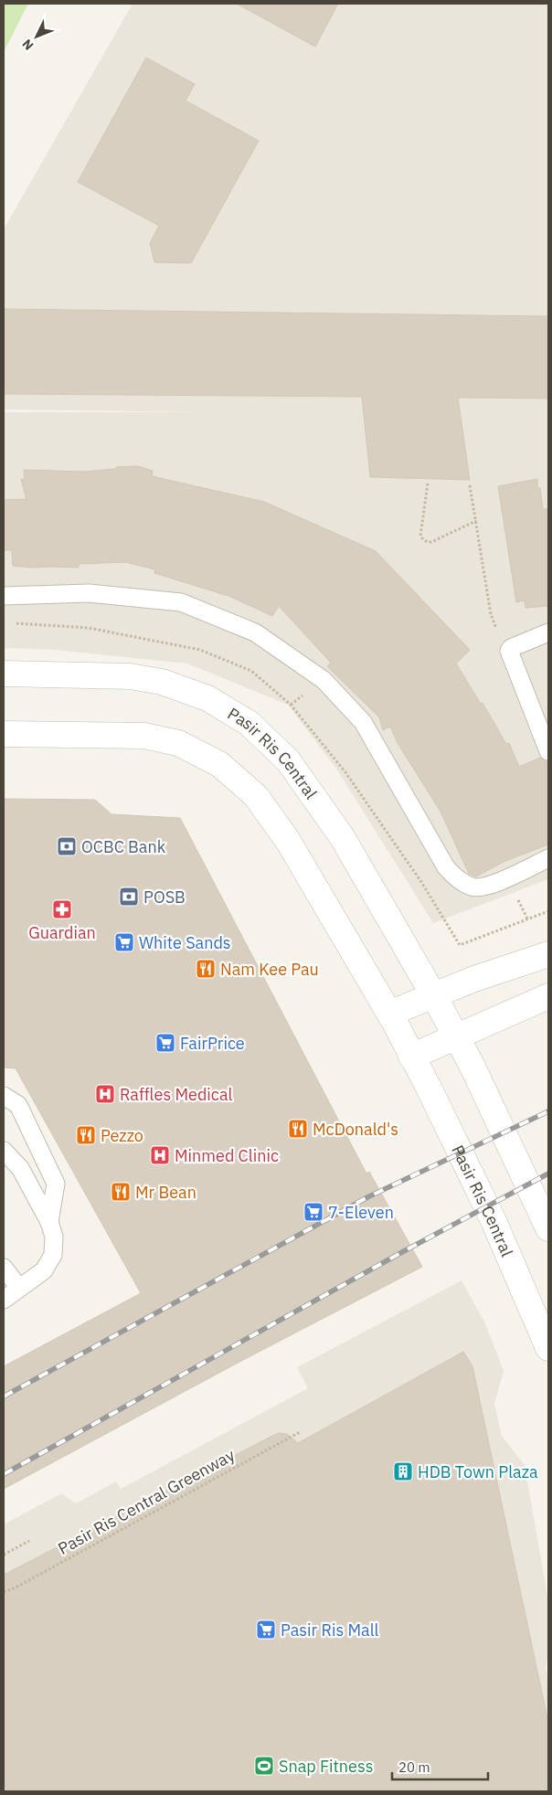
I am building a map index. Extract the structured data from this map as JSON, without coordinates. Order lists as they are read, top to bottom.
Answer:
{
  "streets": {
    "street": ["Pasir Ris Central"],
    "path": ["Pasir Ris Central Greenway"]
  },
  "places": {
    "bank": ["OCBC Bank", "POSB"],
    "pharmacy": ["Guardian"],
    "supermarket": [
      "White Sands",
      "FairPrice",
      "7-Eleven",
      "Pasir Ris Mall"
    ],
    "restaurant": [
      "Nam Kee Pau",
      "McDonald's",
      "Pezzo",
      "Mr Bean"
    ],
    "hospital": ["Raffles Medical", "Minmed Clinic"],
    "building": ["HDB Town Plaza"],
    "sports": ["Snap Fitness"]
  },
  "scale_bar": "20 m",
  "north": "bottom left"
}
